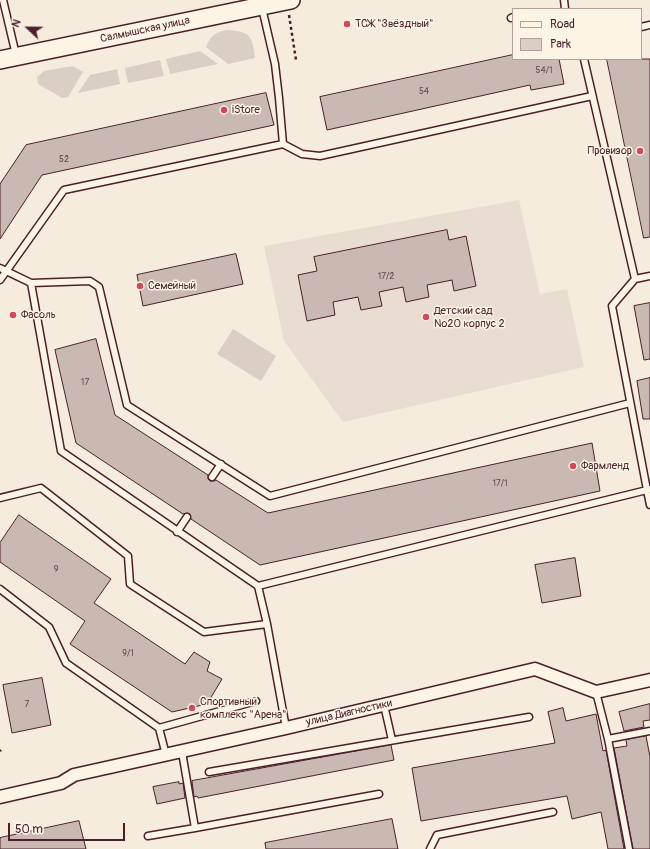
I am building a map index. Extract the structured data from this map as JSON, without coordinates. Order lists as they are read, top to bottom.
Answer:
{
  "streets": {
    "main road": ["Салмышская улица"],
    "street": ["улица Диагностики"]
  },
  "places": [
    "ТСЖ \"Звёздный\"",
    "iStore",
    "Провизор",
    "Семейный",
    "Фасоль",
    "Детский сад №20 корпус 2",
    "Фармленд",
    "Спортивный комплекс \"Арена\""
  ],
  "house_numbers": [
    "54/1",
    "54",
    "52",
    "17/2",
    "17",
    "17/1",
    "9",
    "9/1",
    "7"
  ],
  "legend": ["Road", "Park"],
  "scale_bar": "50 m",
  "north": "left"
}
